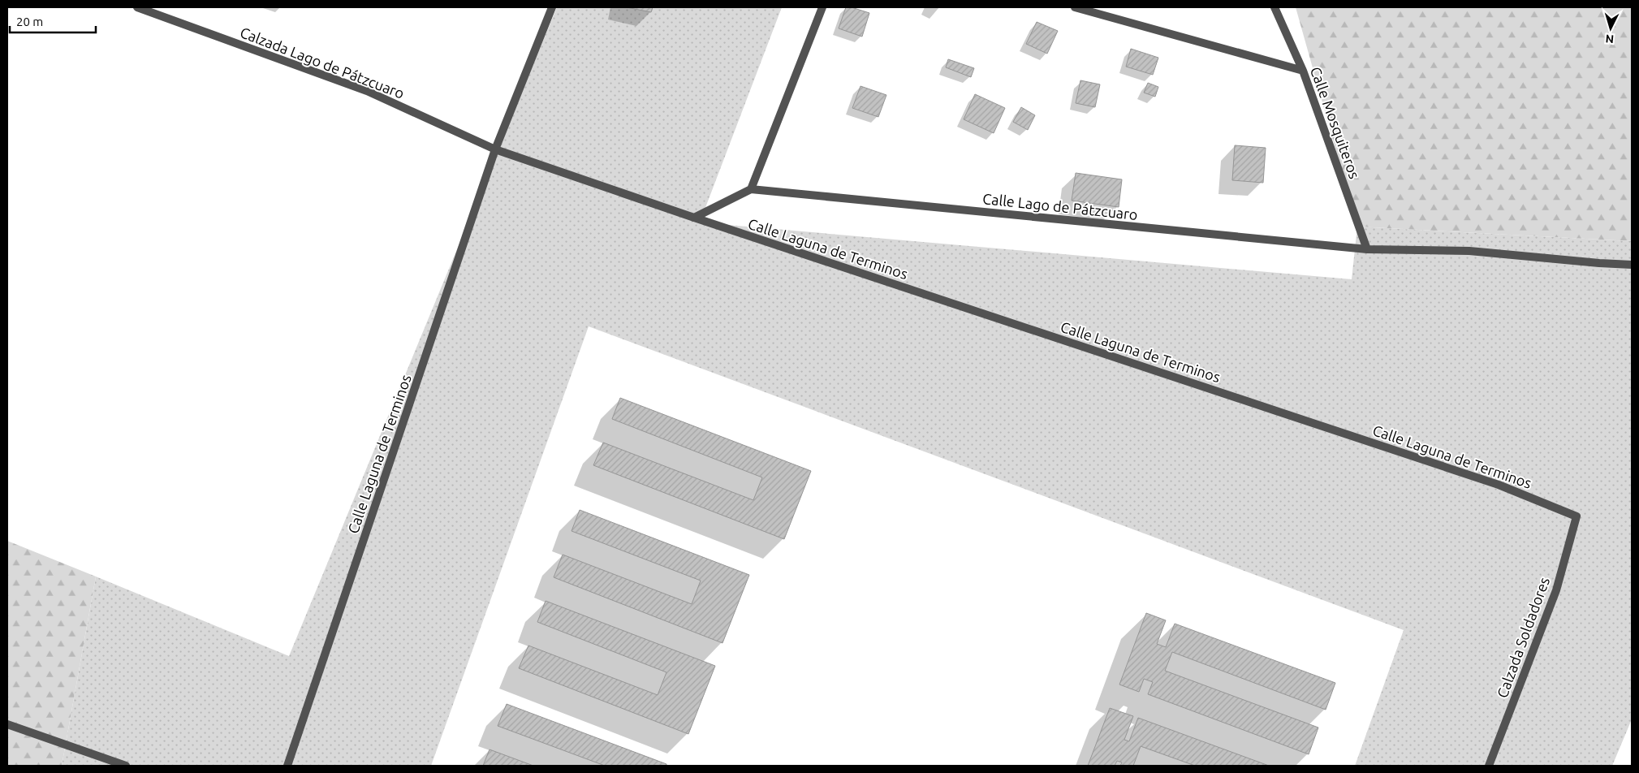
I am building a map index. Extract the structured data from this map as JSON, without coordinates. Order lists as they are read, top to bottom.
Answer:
{
  "streets": {
    "street": [
      "Calzada Lago de Pátzcuaro",
      "Calle Mosquiteros",
      "Calle Lago de Pátzcuaro",
      "Calle Laguna de Terminos",
      "Calzada Soldadores"
    ]
  },
  "crossings": [
    ["Calzada Lago de Pátzcuaro", "Calle Laguna de Terminos"],
    ["Calle Mosquiteros", "Calle Lago de Pátzcuaro"],
    ["Calle Laguna de Terminos", "Calzada Soldadores"]
  ],
  "scale_bar": "20 m",
  "north": "bottom"
}
